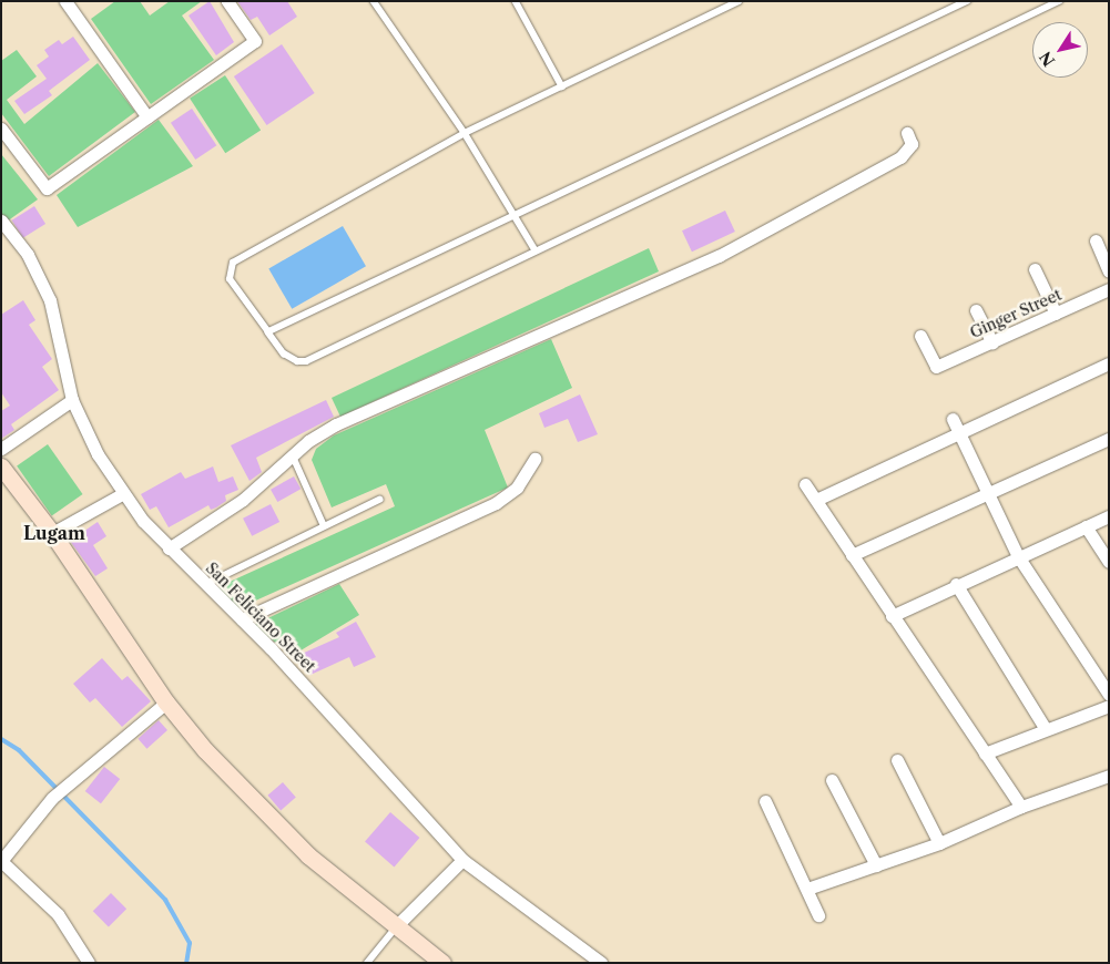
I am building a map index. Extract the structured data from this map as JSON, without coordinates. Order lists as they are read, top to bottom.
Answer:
{
  "streets": {
    "street": ["Ginger Street", "San Feliciano Street"]
  },
  "districts": ["Lugam"],
  "north": "bottom left"
}
